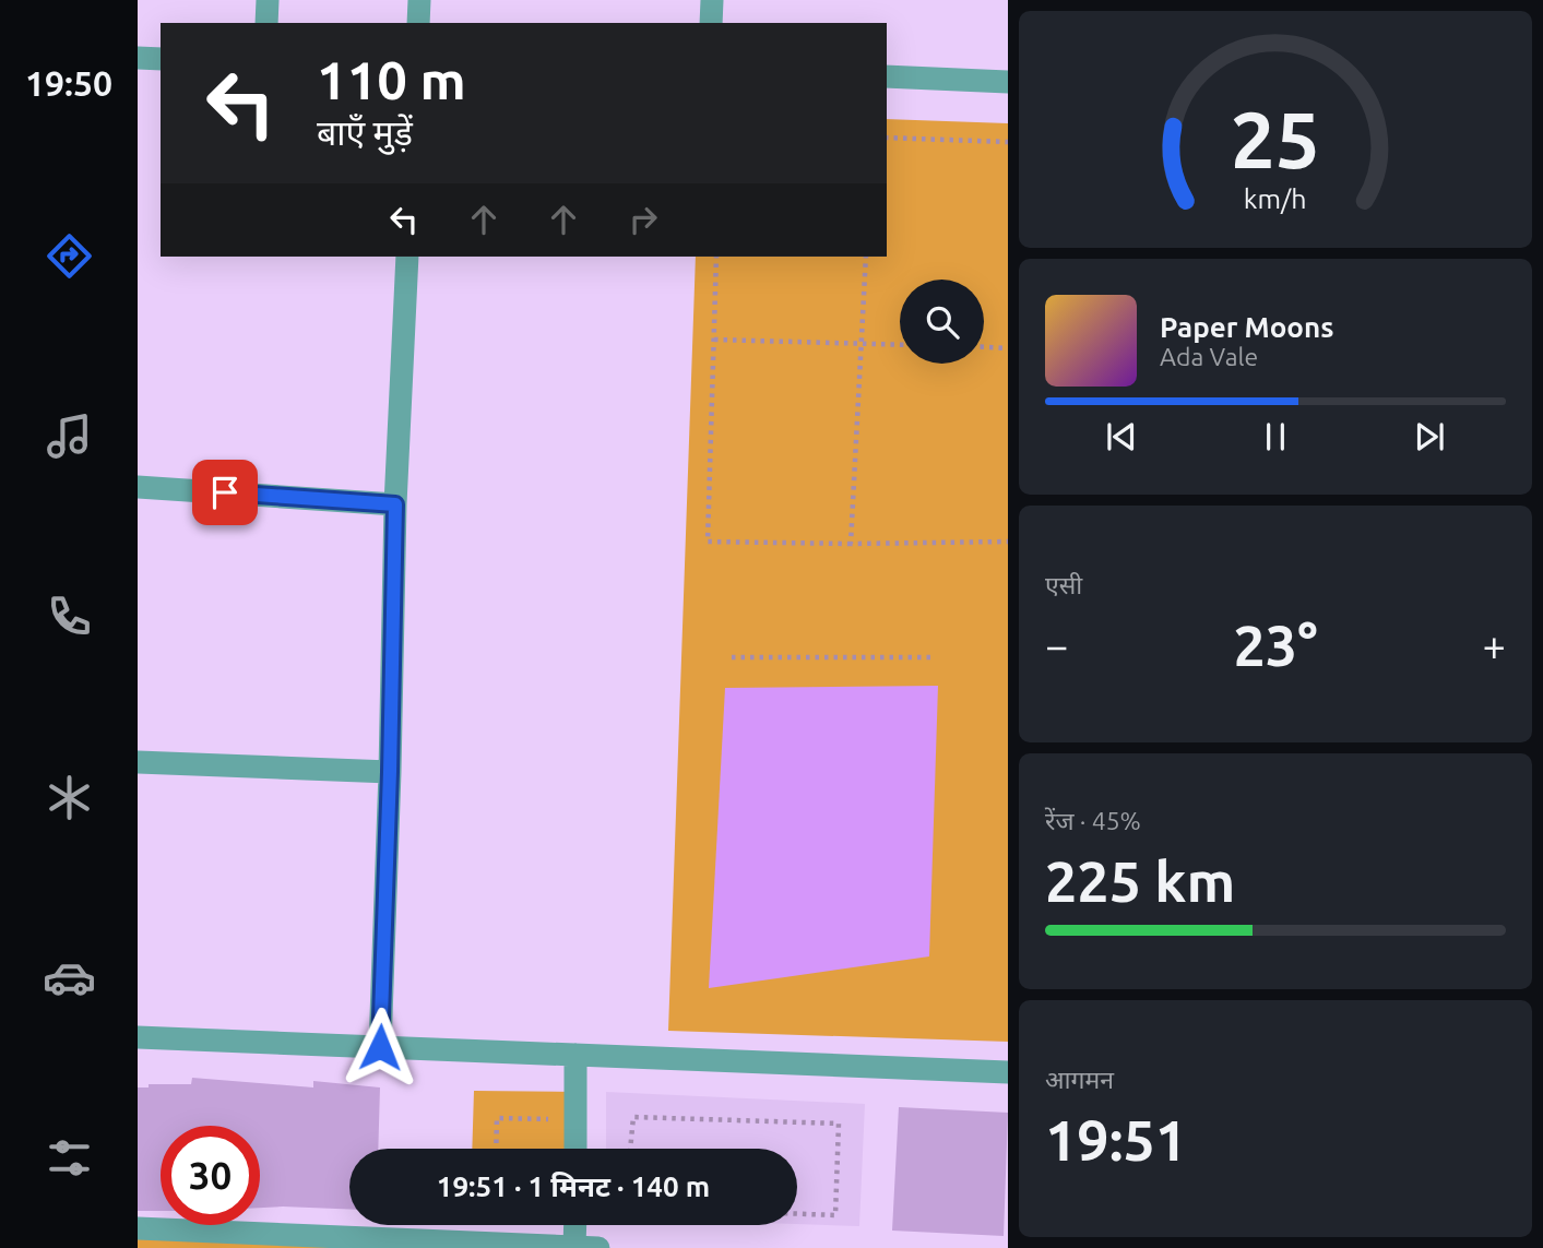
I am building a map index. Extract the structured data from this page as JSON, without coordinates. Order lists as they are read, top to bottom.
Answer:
{
  "page": {
    "tabs": "19:50",
    "turn": ["110 m", "बाएँ मुड़ें"],
    "song": ["Paper Moons", "Ada Vale"],
    "tile": [
      "एसी",
      ["रेंज · 45%", "225 km"],
      ["आगमन", "19:51"]
    ],
    "heat": ["−", "23°", "+"],
    "limit": "30",
    "trip": "19:51 · 1 मिनट · 140 m",
    "gauge": ["25", "km/h"]
  }
}
